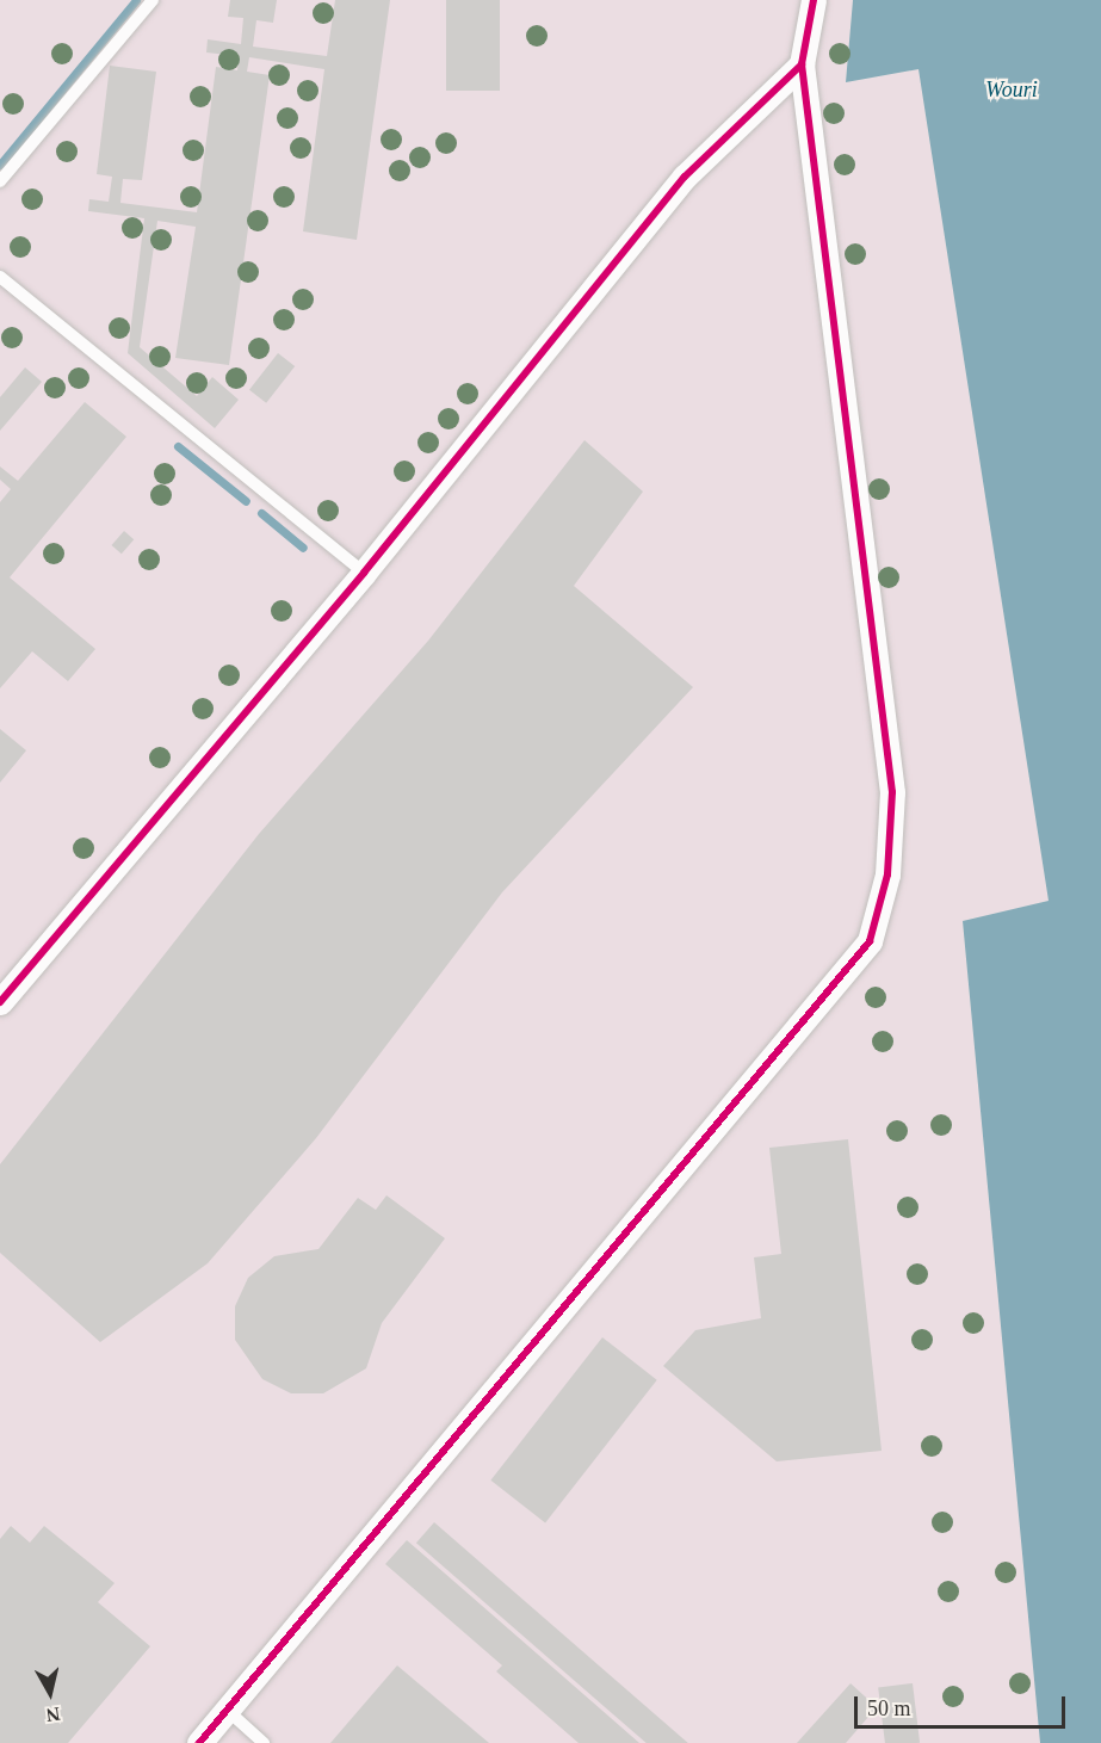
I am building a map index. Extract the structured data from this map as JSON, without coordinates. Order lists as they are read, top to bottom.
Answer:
{
  "water": ["Wouri"],
  "scale_bar": "50 m",
  "north": "bottom"
}
